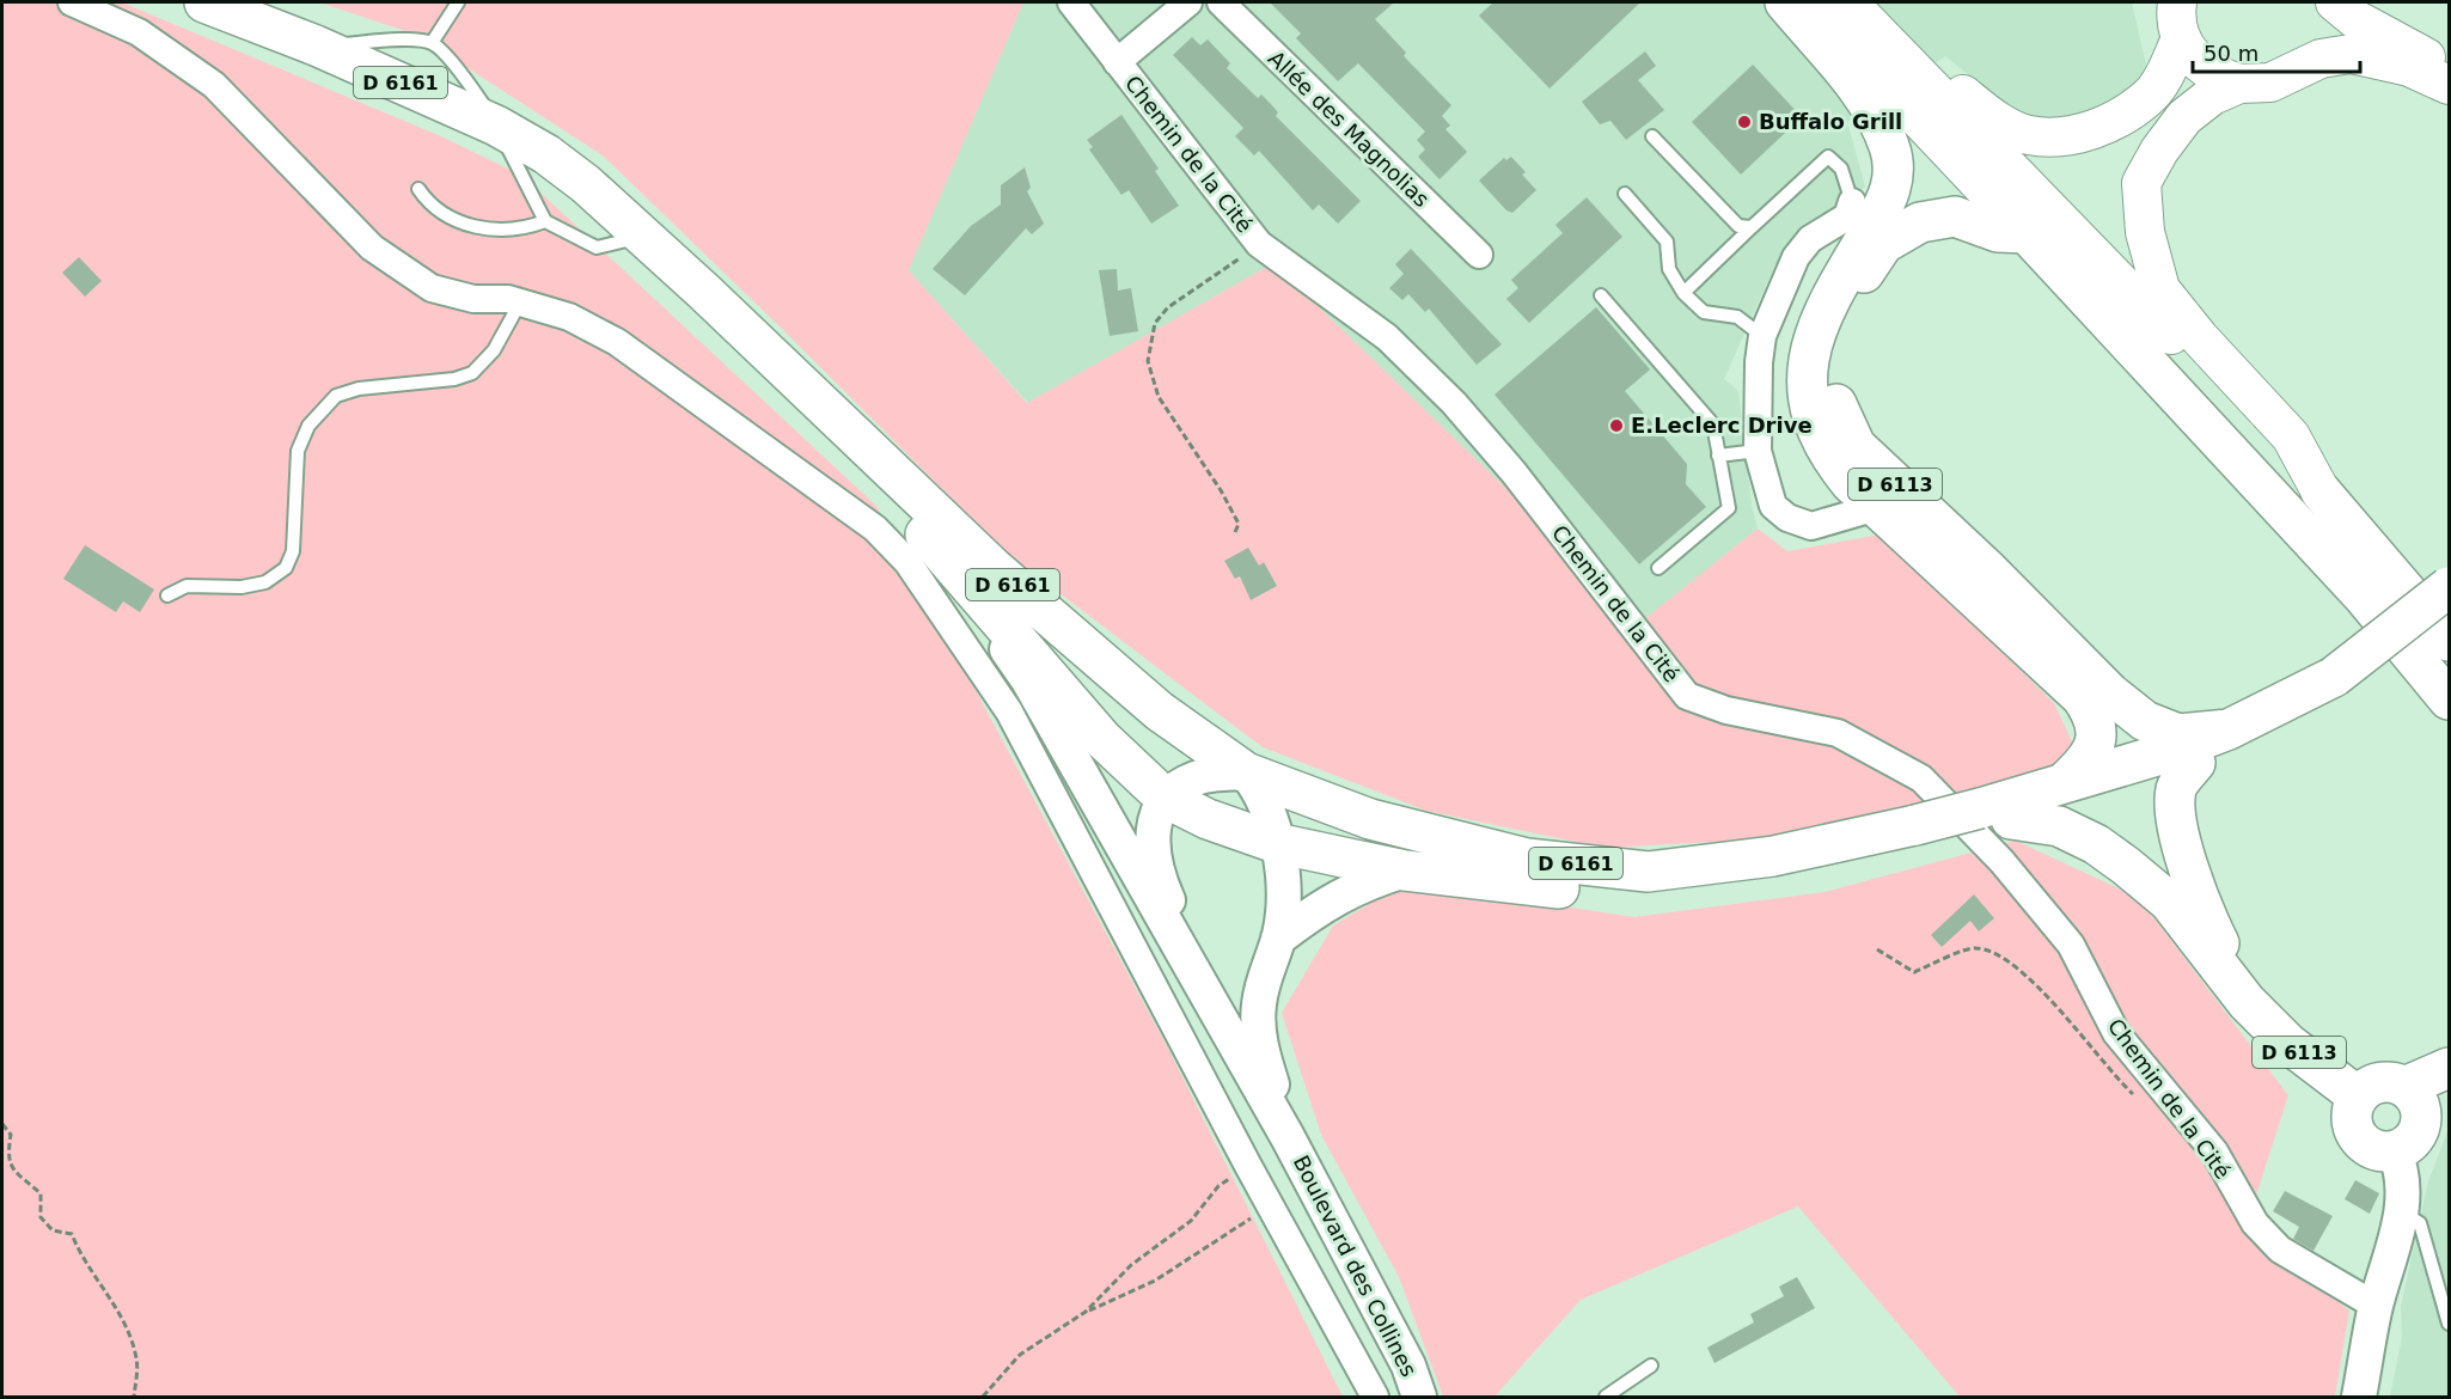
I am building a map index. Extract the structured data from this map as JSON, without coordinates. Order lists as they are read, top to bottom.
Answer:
{
  "streets": {
    "main road": ["D 6161", "D 6113"],
    "street": ["Allée des Magnolias", "Chemin de la Cité", "Boulevard des Collines"]
  },
  "crossings": [
    ["D 6161", "D 6113"]
  ],
  "places": ["Buffalo Grill", "E.Leclerc Drive"],
  "scale_bar": "50 m"
}
